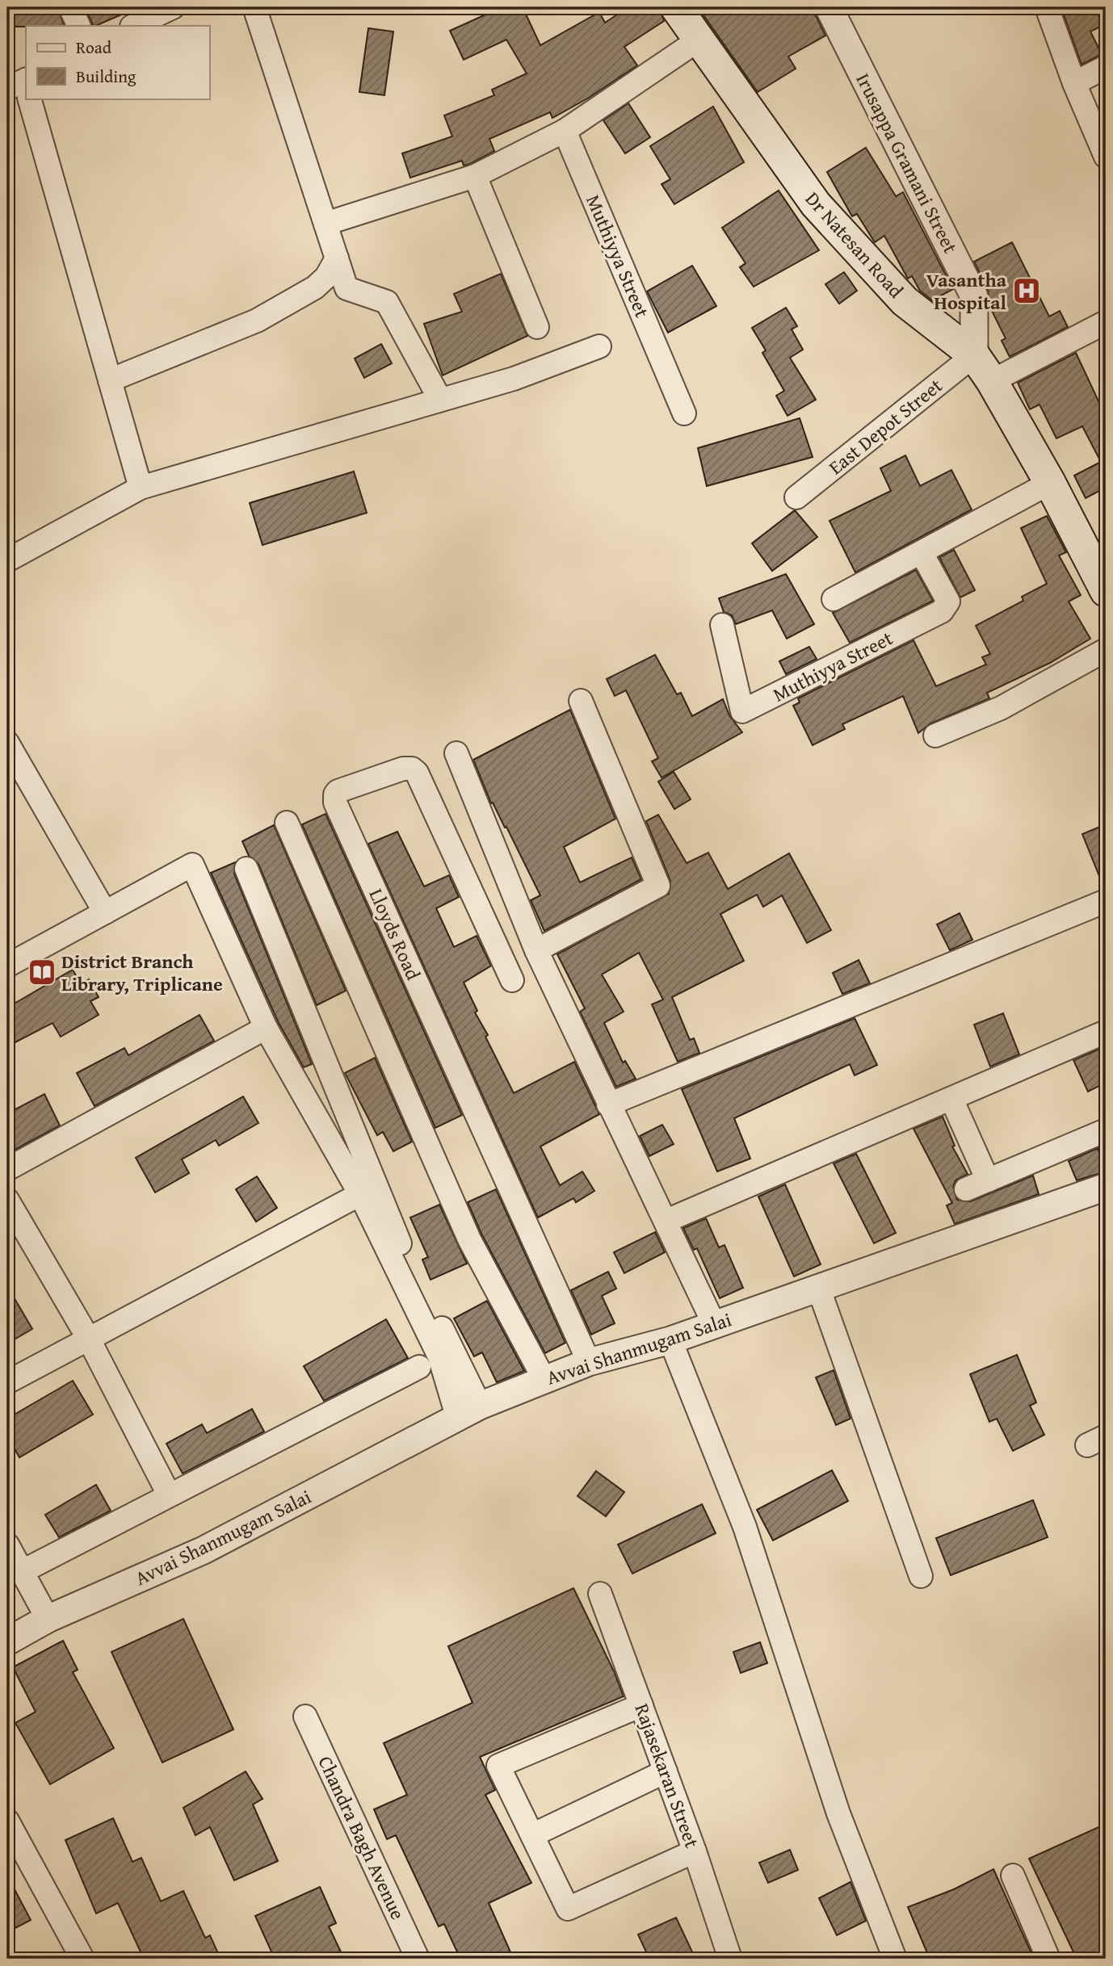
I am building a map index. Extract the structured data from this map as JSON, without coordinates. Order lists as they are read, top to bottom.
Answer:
{
  "streets": {
    "main road": ["Dr Natesan Road"],
    "street": [
      "Irusappa Gramani Street",
      "Muthiyya Street",
      "East Depot Street",
      "Lloyds Road",
      "Avvai Shanmugam Salai",
      "Rajasekaran Street",
      "Chandra Bagh Avenue"
    ]
  },
  "crossings": [
    ["Irusappa Gramani Street", "Dr Natesan Road"],
    ["Irusappa Gramani Street", "East Depot Street"],
    ["Dr Natesan Road", "East Depot Street"],
    ["Lloyds Road", "Avvai Shanmugam Salai"]
  ],
  "places": {
    "hospital": ["Vasantha Hospital"],
    "library": ["District Branch Library, Triplicane"]
  },
  "legend": ["Road", "Building"]
}
